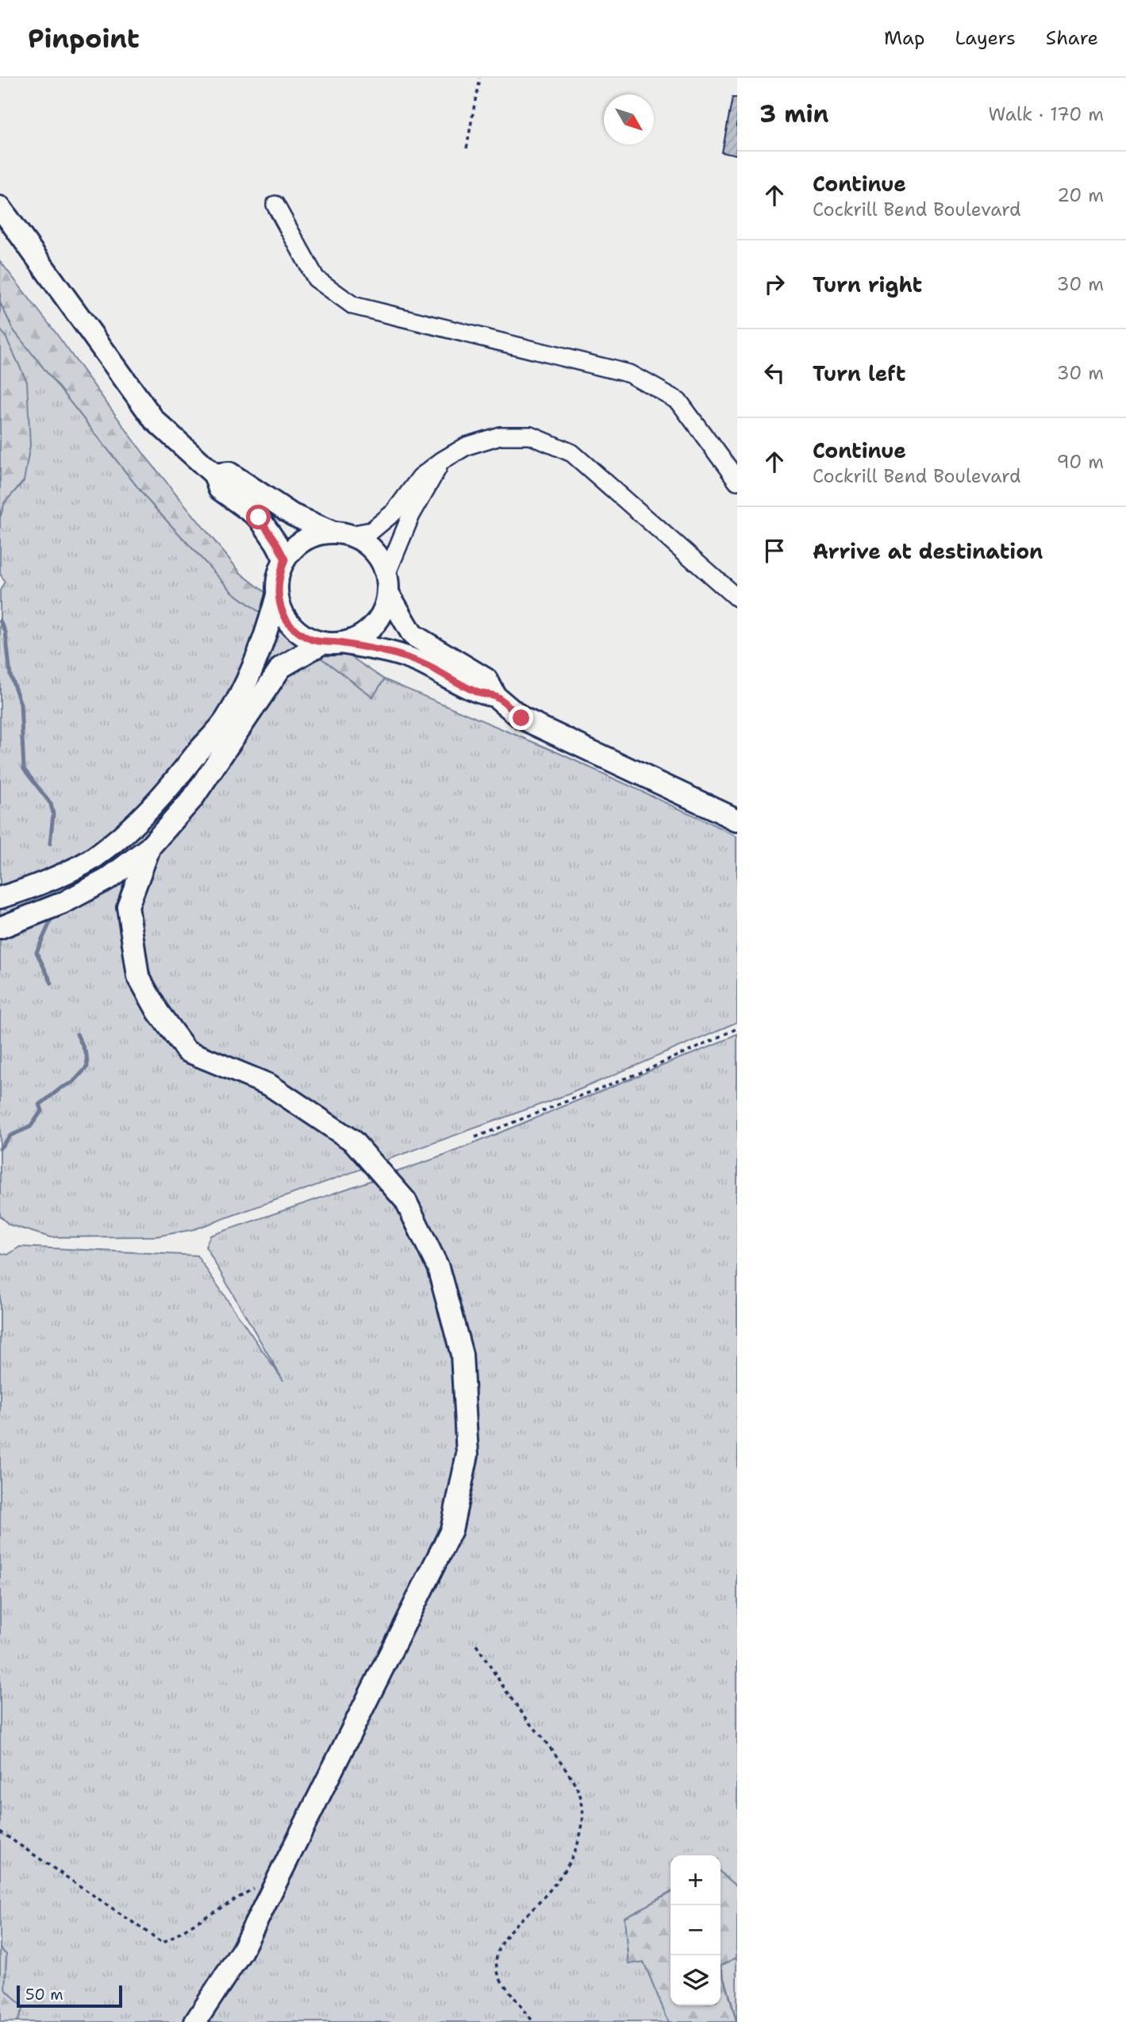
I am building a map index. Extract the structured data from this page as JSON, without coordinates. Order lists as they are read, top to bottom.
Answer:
{
  "scale_bar": "50 m",
  "north": "bottom right",
  "page": {
    "header": "Pinpoint",
    "nav": ["Map", "Layers", "Share"],
    "heading": ["3 min", "Walk · 170 m"],
    "list": [
      ["Continue", "Cockrill Bend Boulevard", "20 m"],
      ["Turn right", "30 m"],
      ["Turn left", "30 m"],
      ["Continue", "Cockrill Bend Boulevard", "90 m"],
      "Arrive at destination"
    ],
    "map_buttons": ["+", "−"],
    "scale": "50 m"
  }
}
